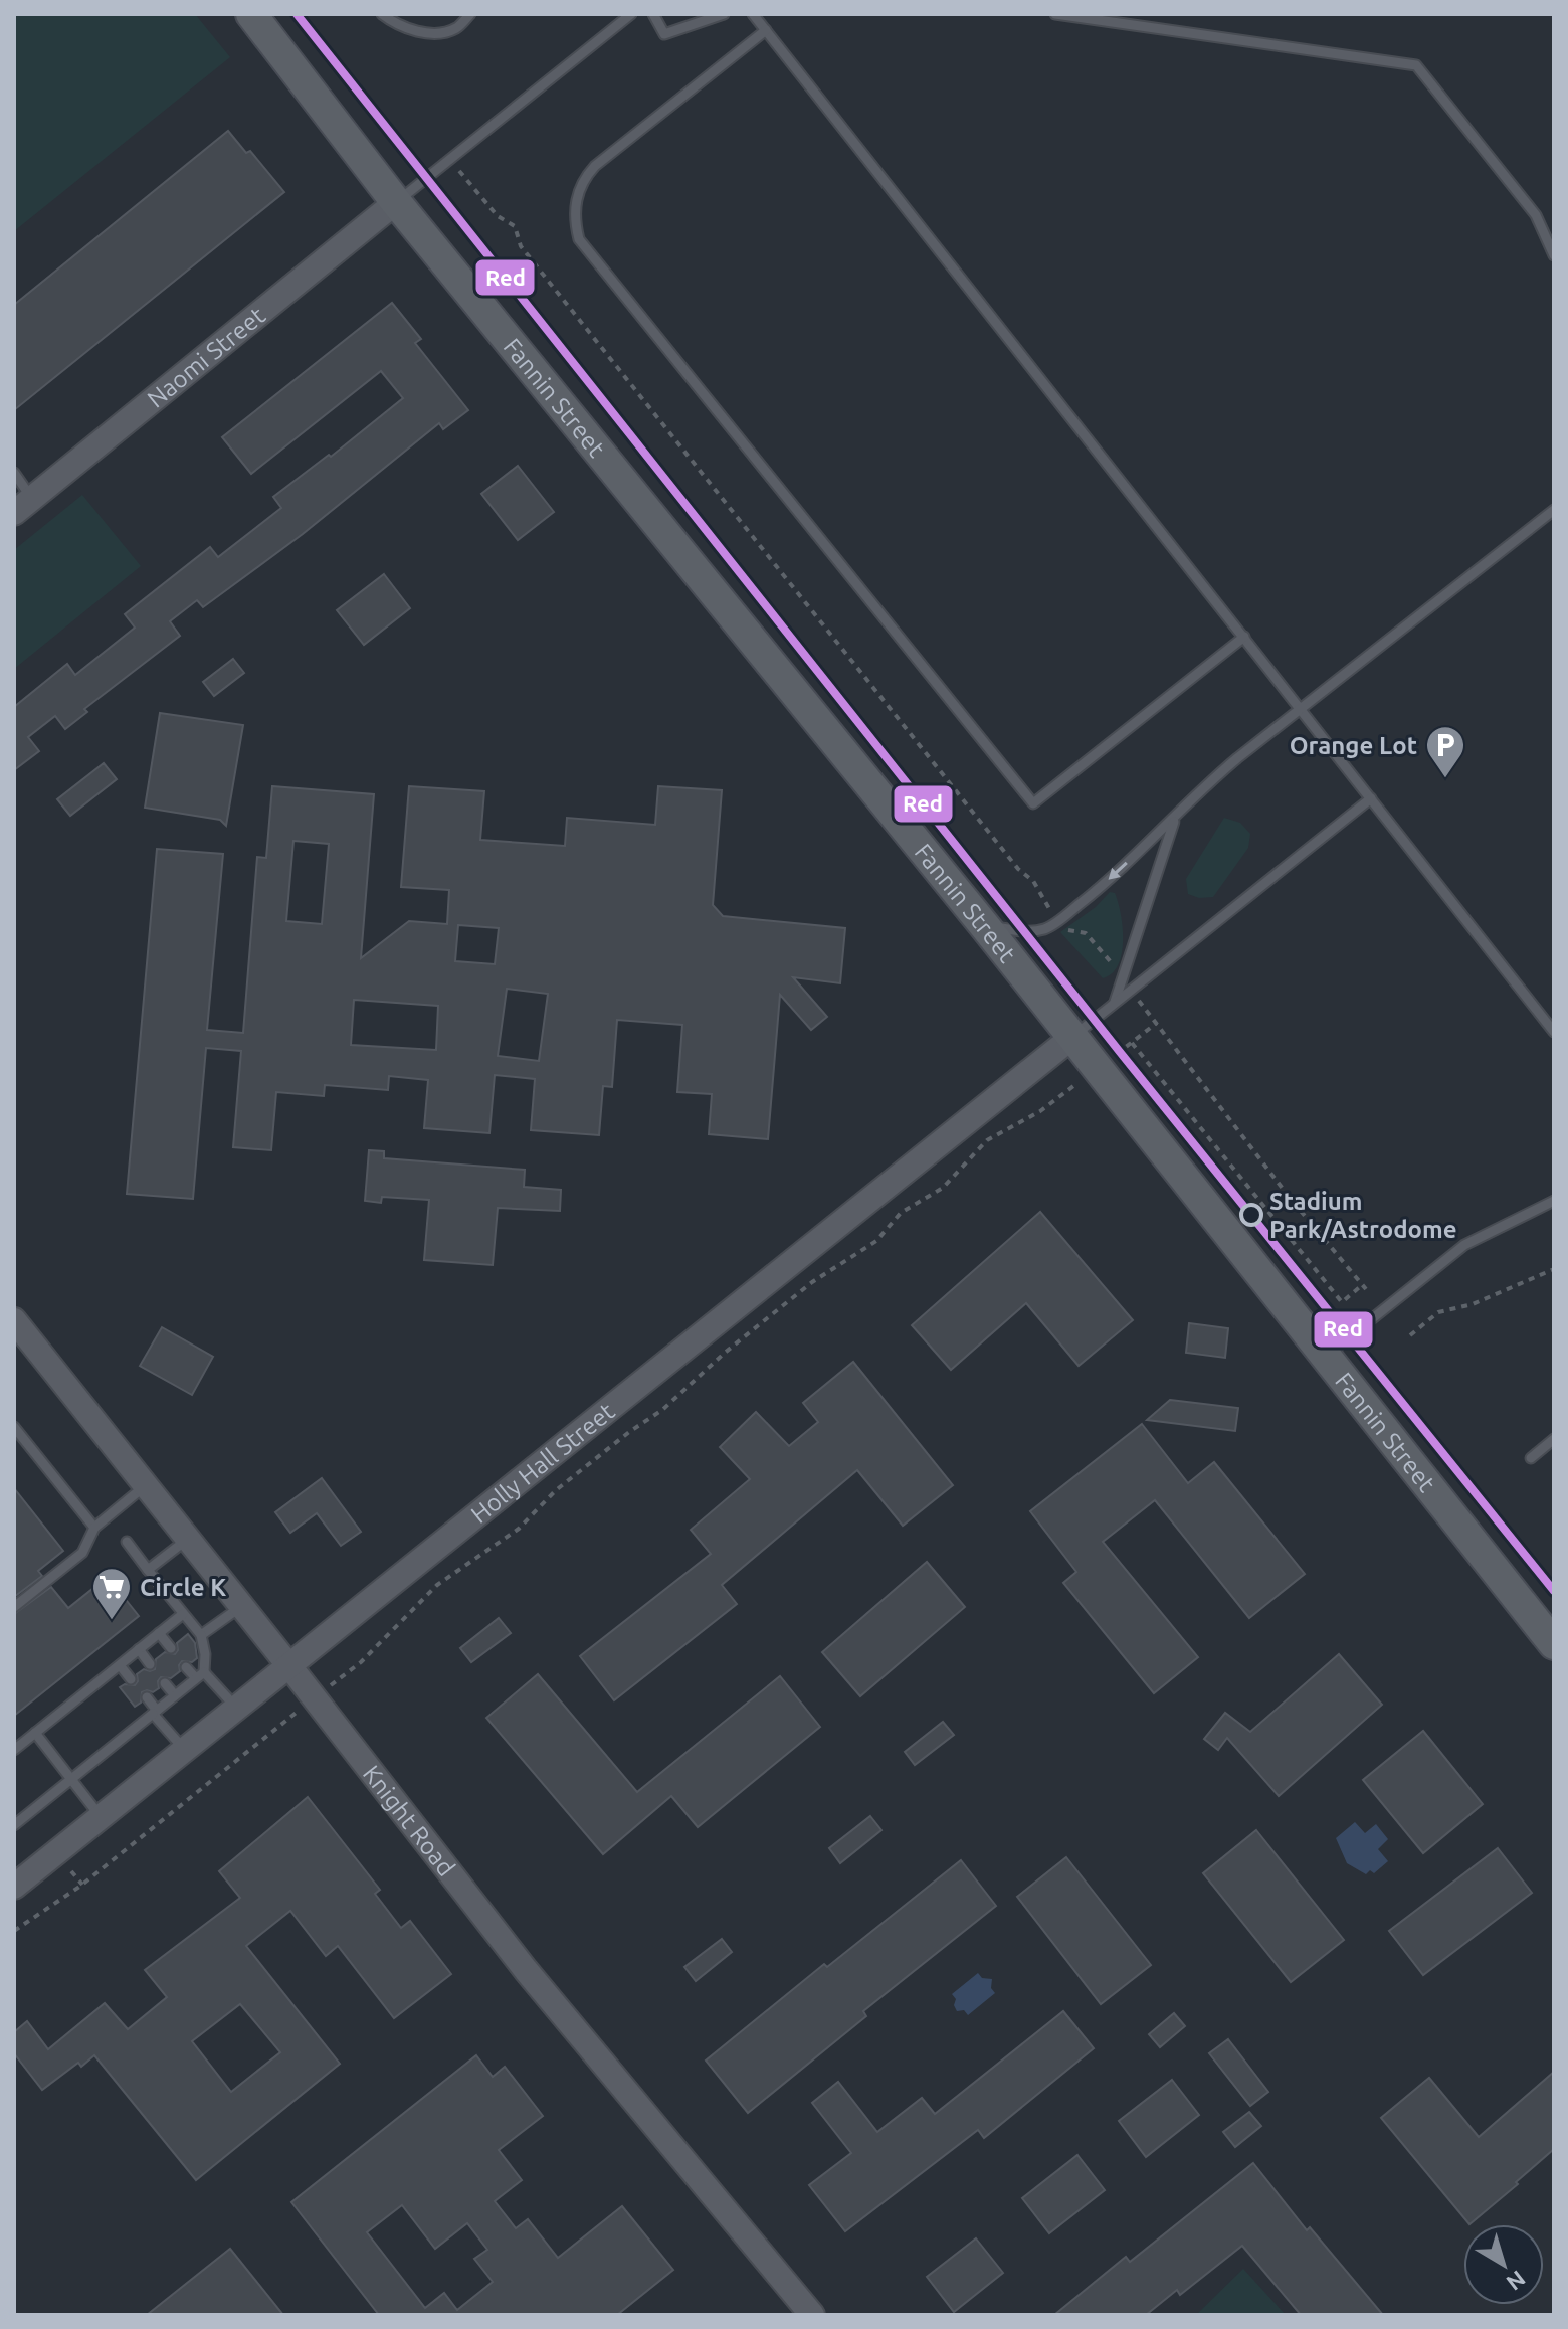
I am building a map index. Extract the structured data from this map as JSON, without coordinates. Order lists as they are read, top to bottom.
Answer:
{
  "streets": {
    "main road": ["Fannin Street"],
    "street": ["Naomi Street", "Holly Hall Street", "Knight Road"]
  },
  "crossings": [
    ["Naomi Street", "Fannin Street"],
    ["Fannin Street", "Holly Hall Street"],
    ["Holly Hall Street", "Knight Road"]
  ],
  "places": {
    "parking": ["Orange Lot"],
    "other": ["Stadium Park/Astrodome"],
    "supermarket": ["Circle K"]
  },
  "lines": ["transit line Red"],
  "north": "bottom right"
}
